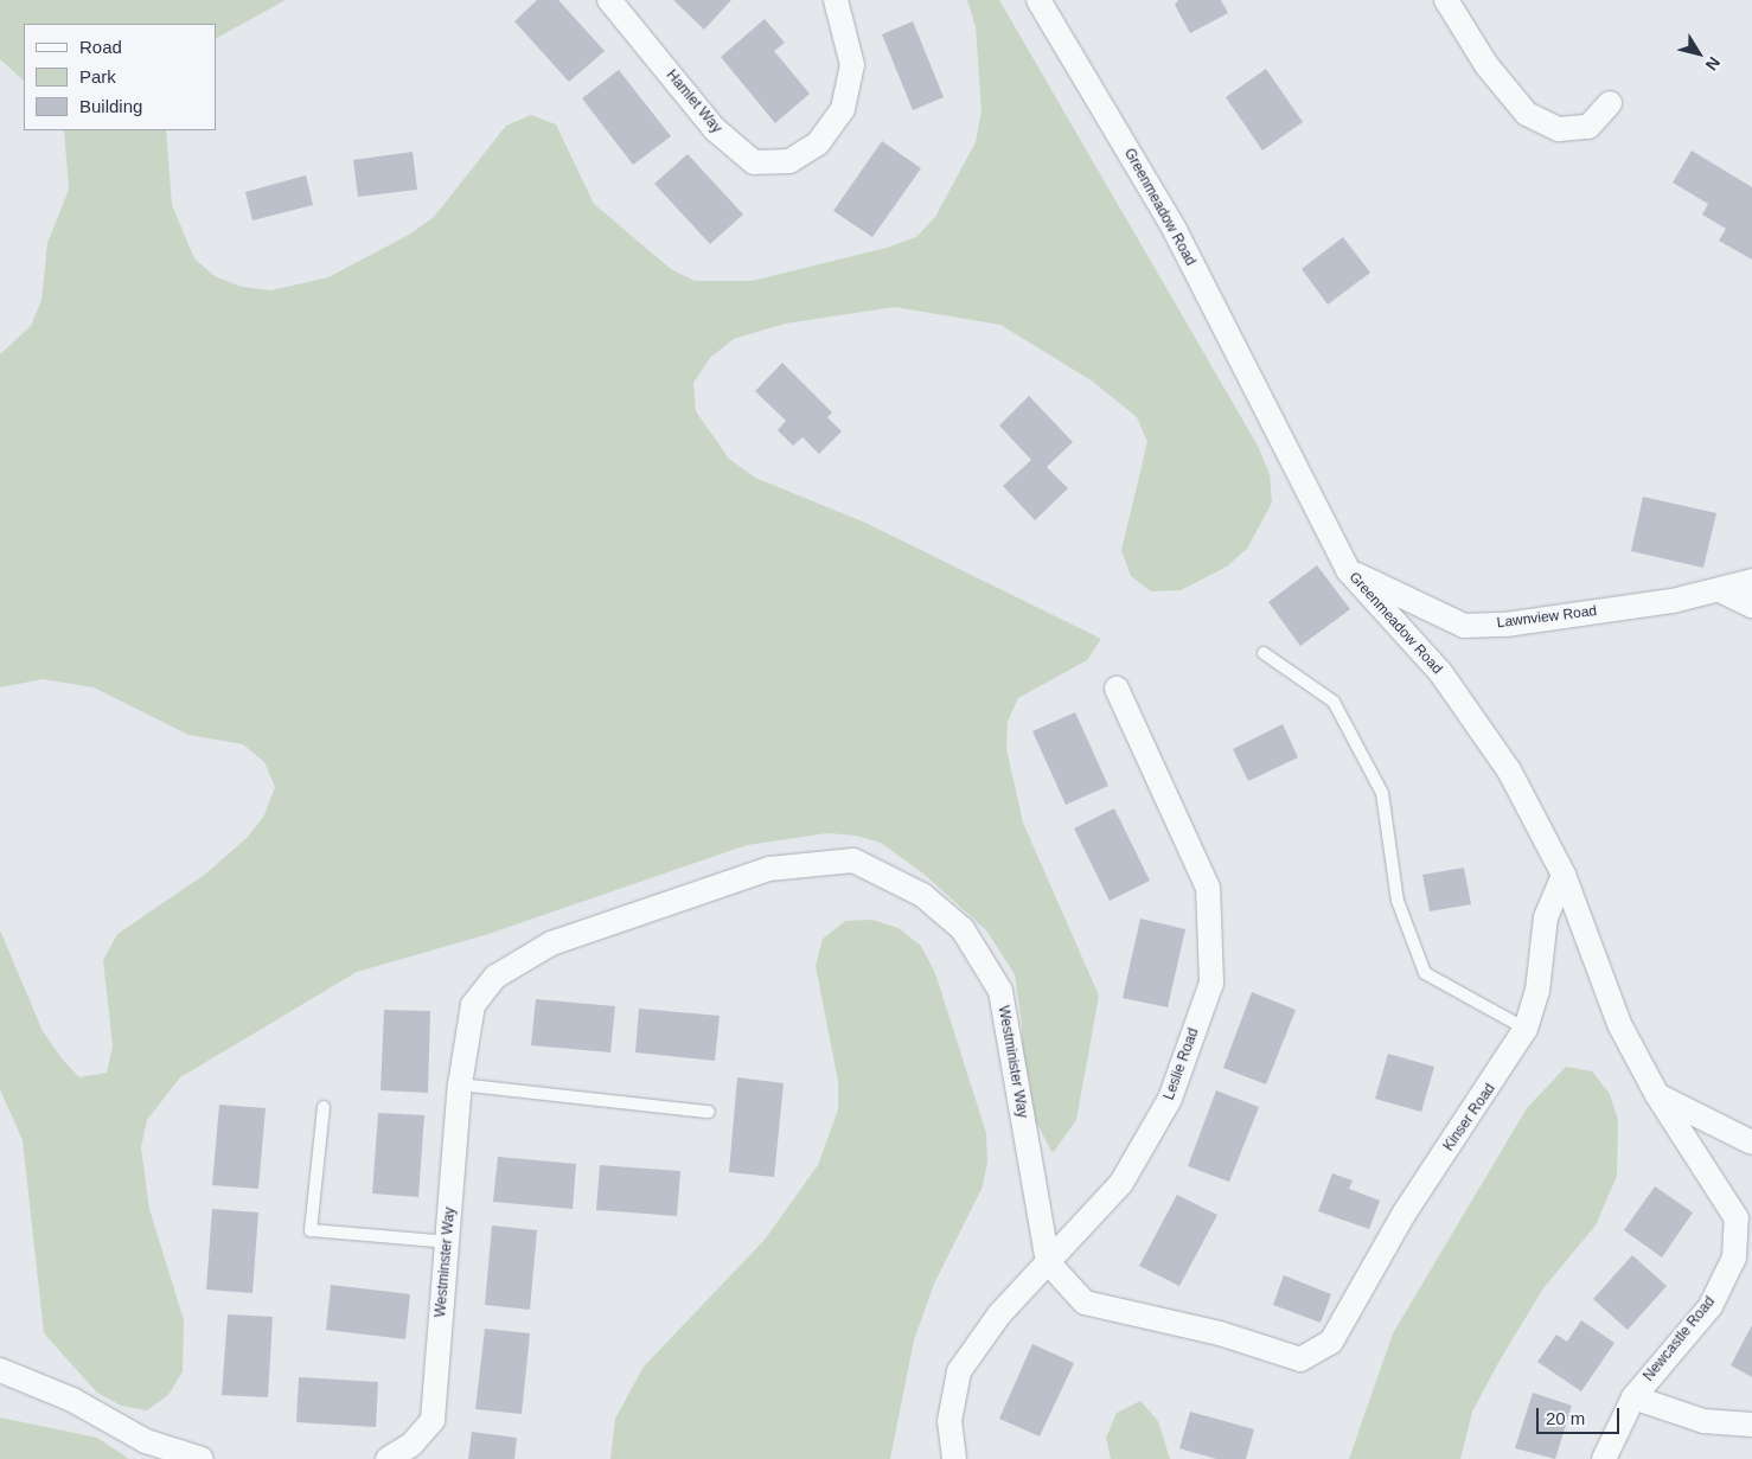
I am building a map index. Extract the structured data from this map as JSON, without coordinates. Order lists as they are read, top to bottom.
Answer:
{
  "streets": {
    "street": [
      "Hamlet Way",
      "Greenmeadow Road",
      "Lawnview Road",
      "Westminister Way",
      "Leslie Road",
      "Kinser Road",
      "Westminster Way",
      "Newcastle Road"
    ]
  },
  "crossings": [
    ["Greenmeadow Road", "Lawnview Road"],
    ["Greenmeadow Road", "Kinser Road"],
    ["Greenmeadow Road", "Newcastle Road"],
    ["Westminister Way", "Leslie Road"],
    ["Westminister Way", "Kinser Road"],
    ["Westminister Way", "Westminster Way"],
    ["Leslie Road", "Kinser Road"]
  ],
  "legend": ["Road", "Park", "Building"],
  "scale_bar": "20 m",
  "north": "bottom right"
}
